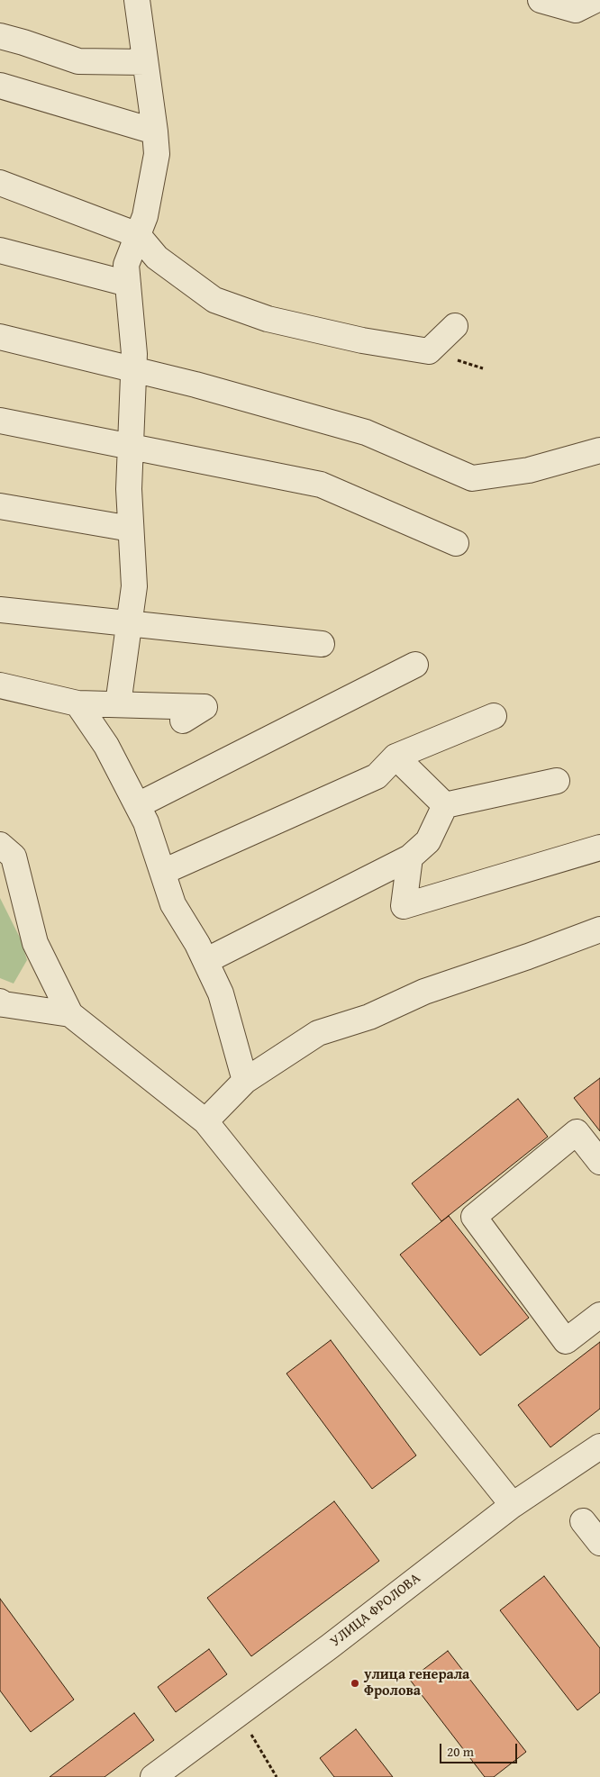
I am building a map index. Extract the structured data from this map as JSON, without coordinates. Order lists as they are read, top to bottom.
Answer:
{
  "streets": {
    "street": ["УЛИЦА ФРОЛОВА"]
  },
  "places": ["улица генерала Фролова"],
  "scale_bar": "20 m"
}
